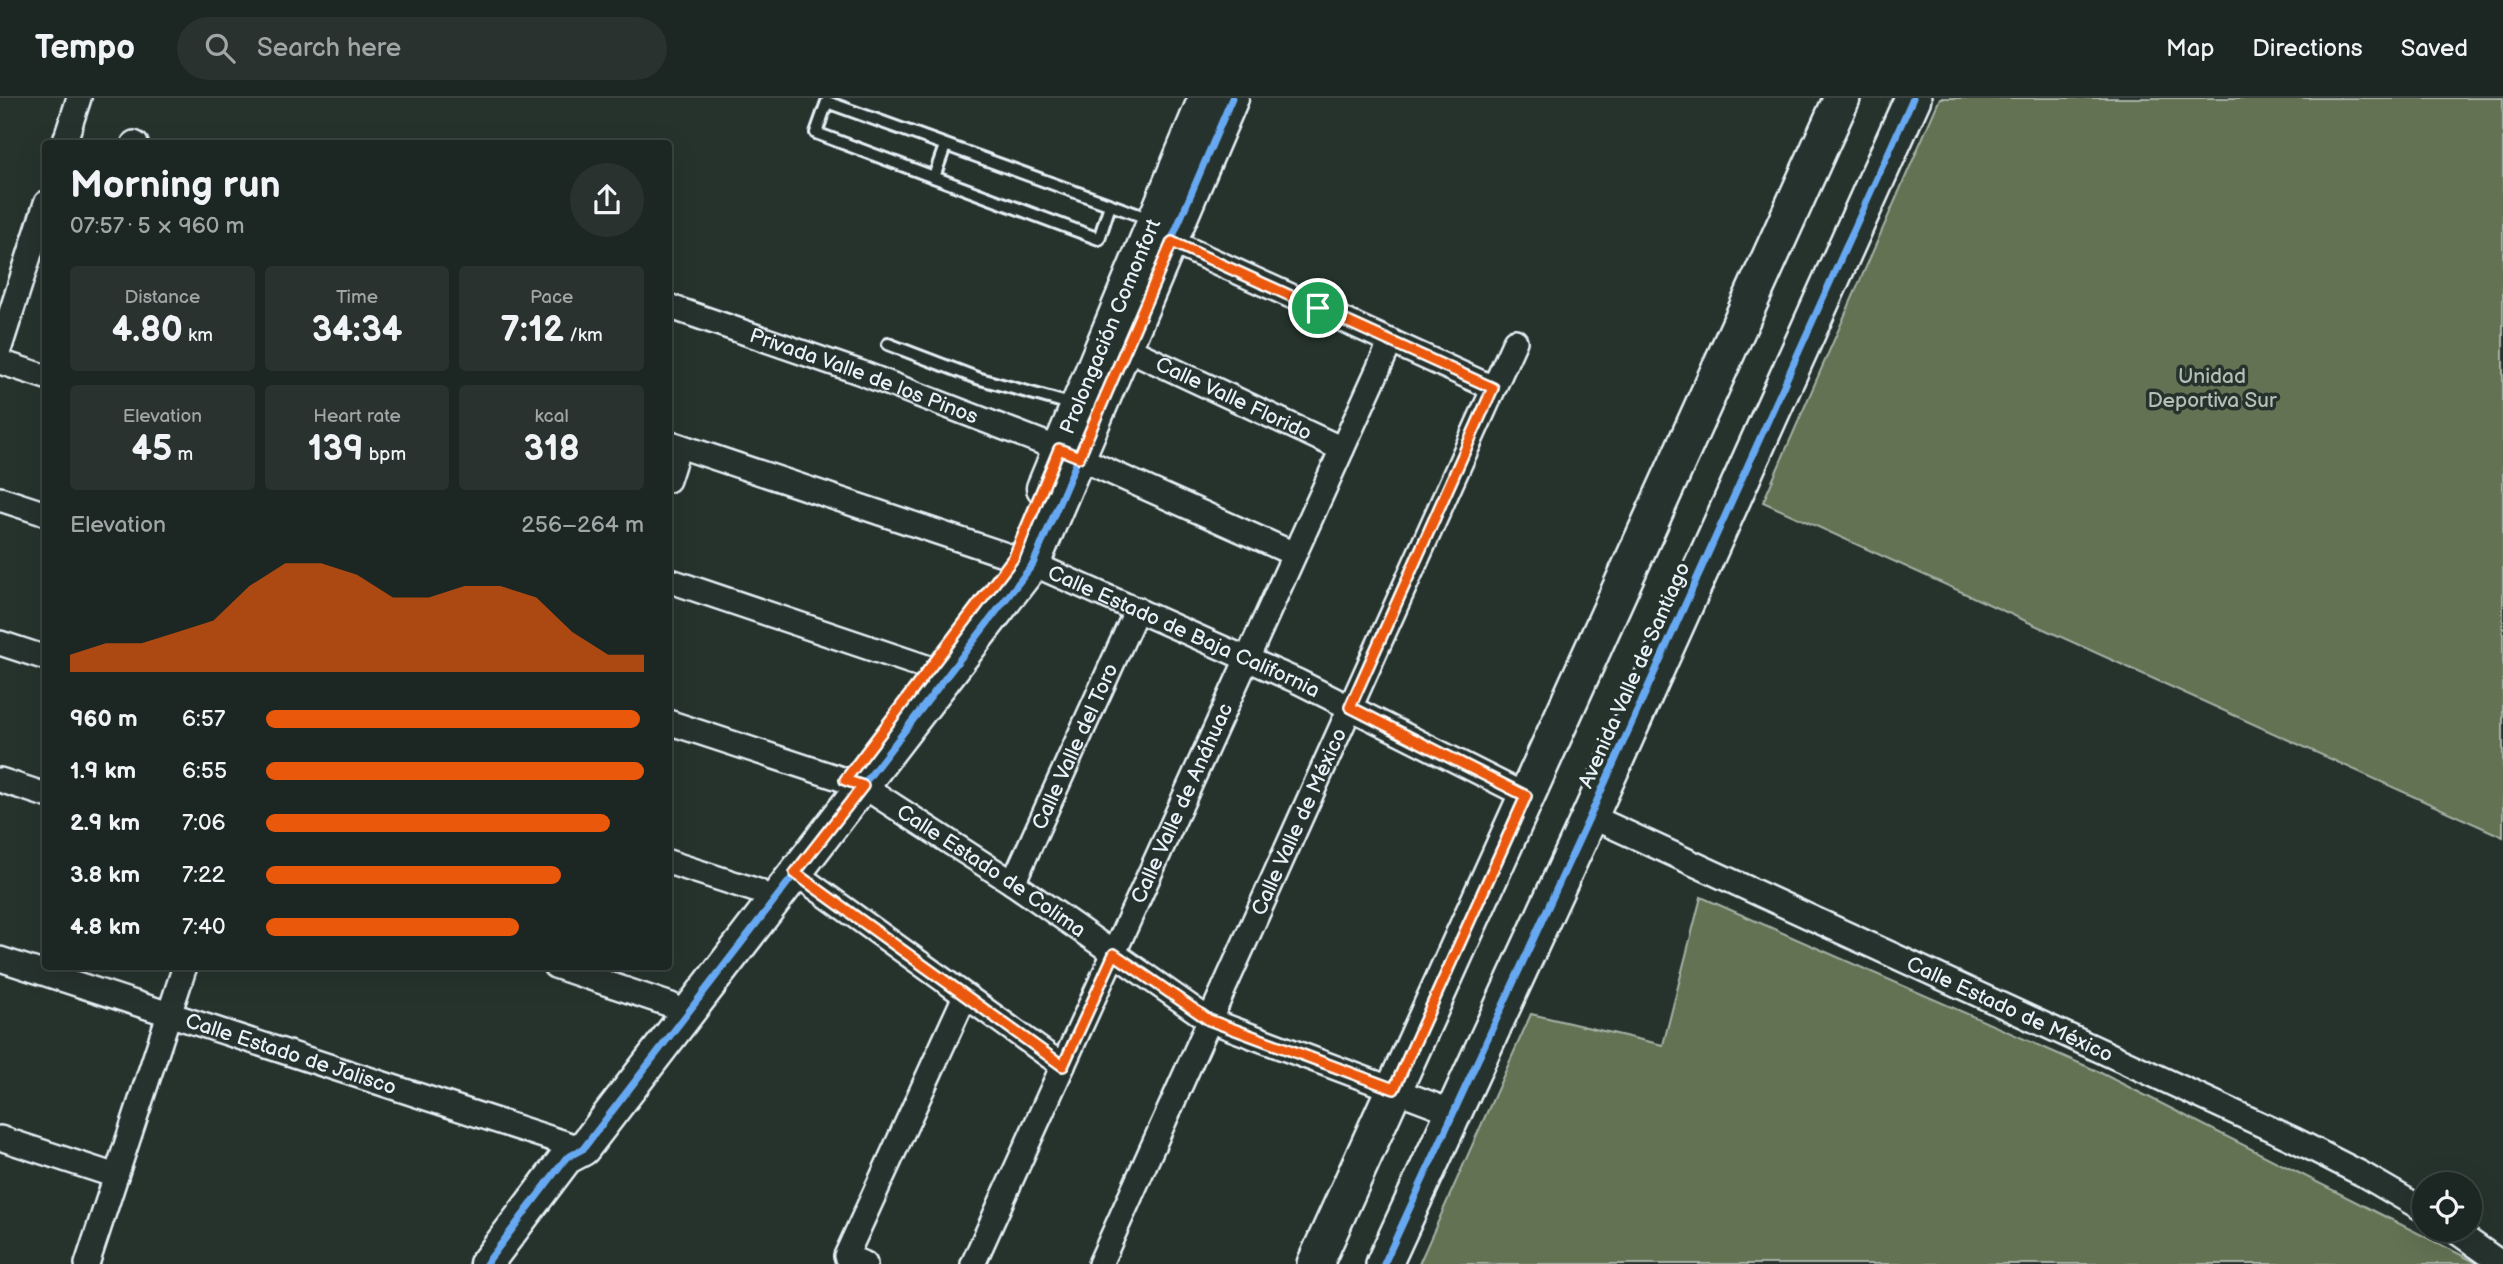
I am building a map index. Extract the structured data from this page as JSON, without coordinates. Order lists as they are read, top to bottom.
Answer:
{
  "streets": {
    "main road": ["Avenida Valle de Santiago"],
    "street": [
      "Prolongación Comonfort",
      "Privada Valle de los Pinos",
      "Calle Valle Florido",
      "Calle Estado de Baja California",
      "Calle Valle del Toro",
      "Calle Valle de Anáhuac",
      "Calle Valle de México",
      "Calle Estado de Colima",
      "Calle Estado de México",
      "Calle Estado de Jalisco"
    ]
  },
  "crossings": [
    ["Prolongación Comonfort", "Privada Valle de los Pinos"],
    ["Prolongación Comonfort", "Calle Valle Florido"],
    ["Prolongación Comonfort", "Calle Estado de Baja California"],
    ["Prolongación Comonfort", "Calle Estado de Colima"],
    ["Prolongación Comonfort", "Calle Estado de Jalisco"],
    ["Privada Valle de los Pinos", "Calle Valle de Anáhuac"],
    ["Calle Valle Florido", "Calle Valle de Anáhuac"],
    ["Calle Estado de Baja California", "Calle Valle del Toro"],
    ["Calle Estado de Baja California", "Calle Valle de Anáhuac"],
    ["Calle Estado de Baja California", "Calle Valle de México"],
    ["Avenida Valle de Santiago", "Calle Estado de Colima"],
    ["Avenida Valle de Santiago", "Calle Estado de México"],
    ["Calle Valle del Toro", "Calle Estado de Colima"],
    ["Calle Valle de Anáhuac", "Calle Estado de Colima"],
    ["Calle Valle de México", "Calle Estado de Colima"]
  ],
  "parks": ["Unidad Deportiva Sur"],
  "page": {
    "header": "Tempo",
    "search": "Search here",
    "nav": ["Map", "Directions", "Saved"],
    "heading": ["Morning run", "07:57 · 5 × 960 m"],
    "stats": [
      ["Distance", "4.80 km"],
      ["Time", "34:34"],
      ["Pace", "7:12 /km"],
      ["Elevation", "45 m"],
      ["Heart rate", "139 bpm"],
      ["kcal", "318"]
    ],
    "chart": ["Elevation", "256–264 m"],
    "list": [
      {
        "name": "960 m",
        "note": "6:57"
      },
      {
        "name": "1.9 km",
        "note": "6:55"
      },
      {
        "name": "2.9 km",
        "note": "7:06"
      },
      {
        "name": "3.8 km",
        "note": "7:22"
      },
      {
        "name": "4.8 km",
        "note": "7:40"
      }
    ]
  }
}
